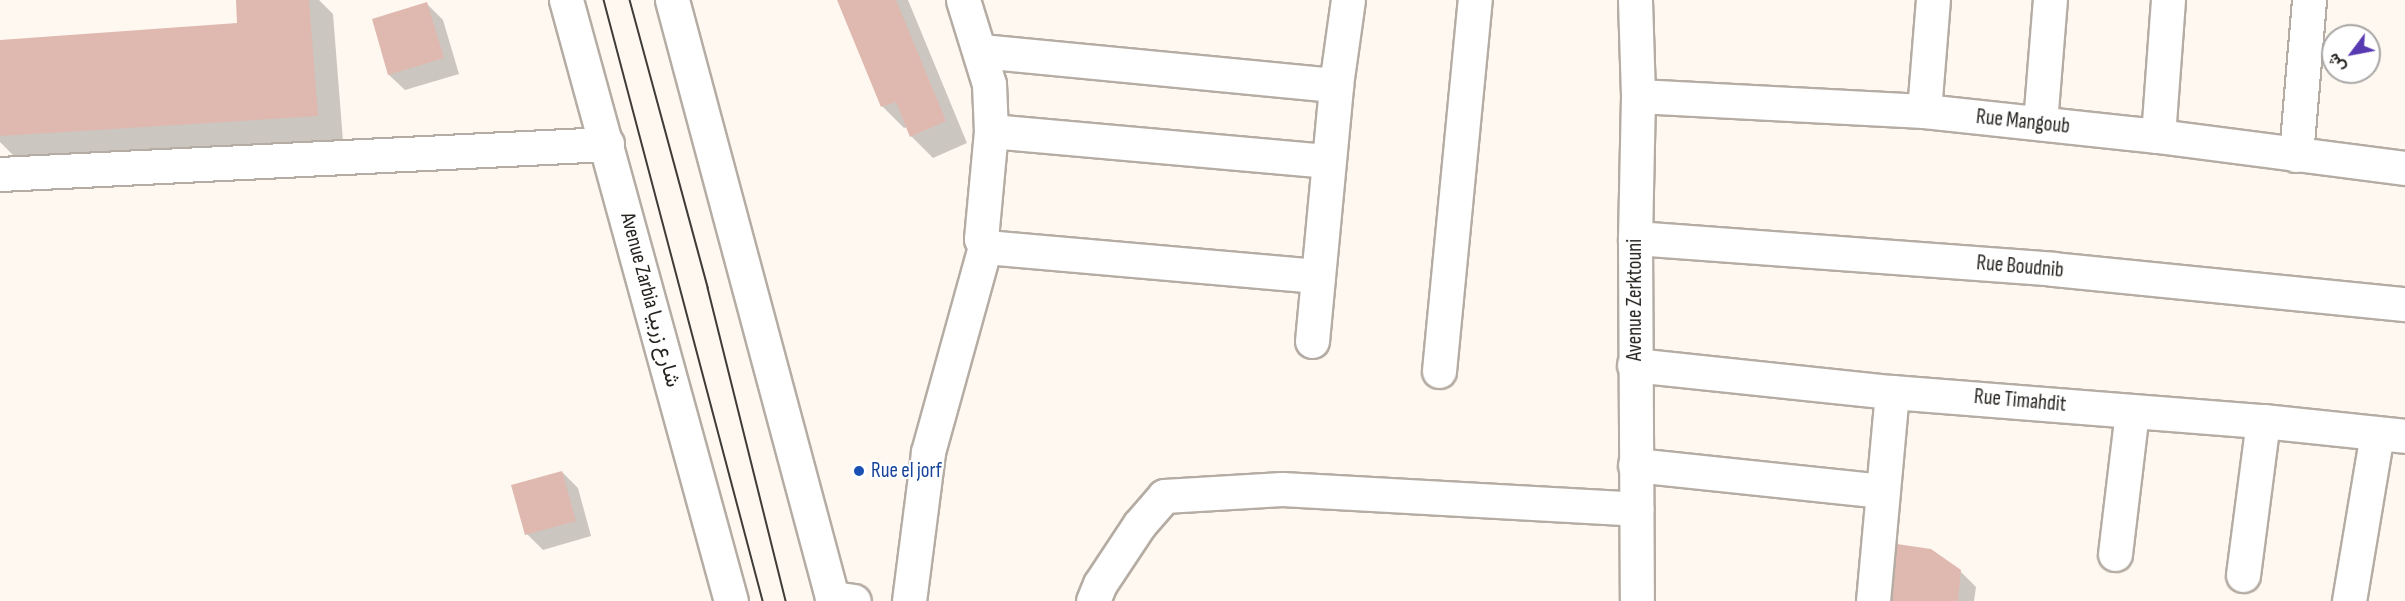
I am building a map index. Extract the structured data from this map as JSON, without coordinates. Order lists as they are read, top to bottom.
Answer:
{
  "streets": {
    "street": [
      "Rue Mangoub",
      "Rue Boudnib",
      "Avenue Zarbia شارع زربيا",
      "Avenue Zerktouni",
      "Rue Timahdit"
    ]
  },
  "crossings": [
    ["Rue Mangoub", "Avenue Zerktouni"],
    ["Rue Boudnib", "Avenue Zerktouni"],
    ["Avenue Zerktouni", "Rue Timahdit"]
  ],
  "places": ["Rue el jorf"],
  "north": "bottom left"
}
